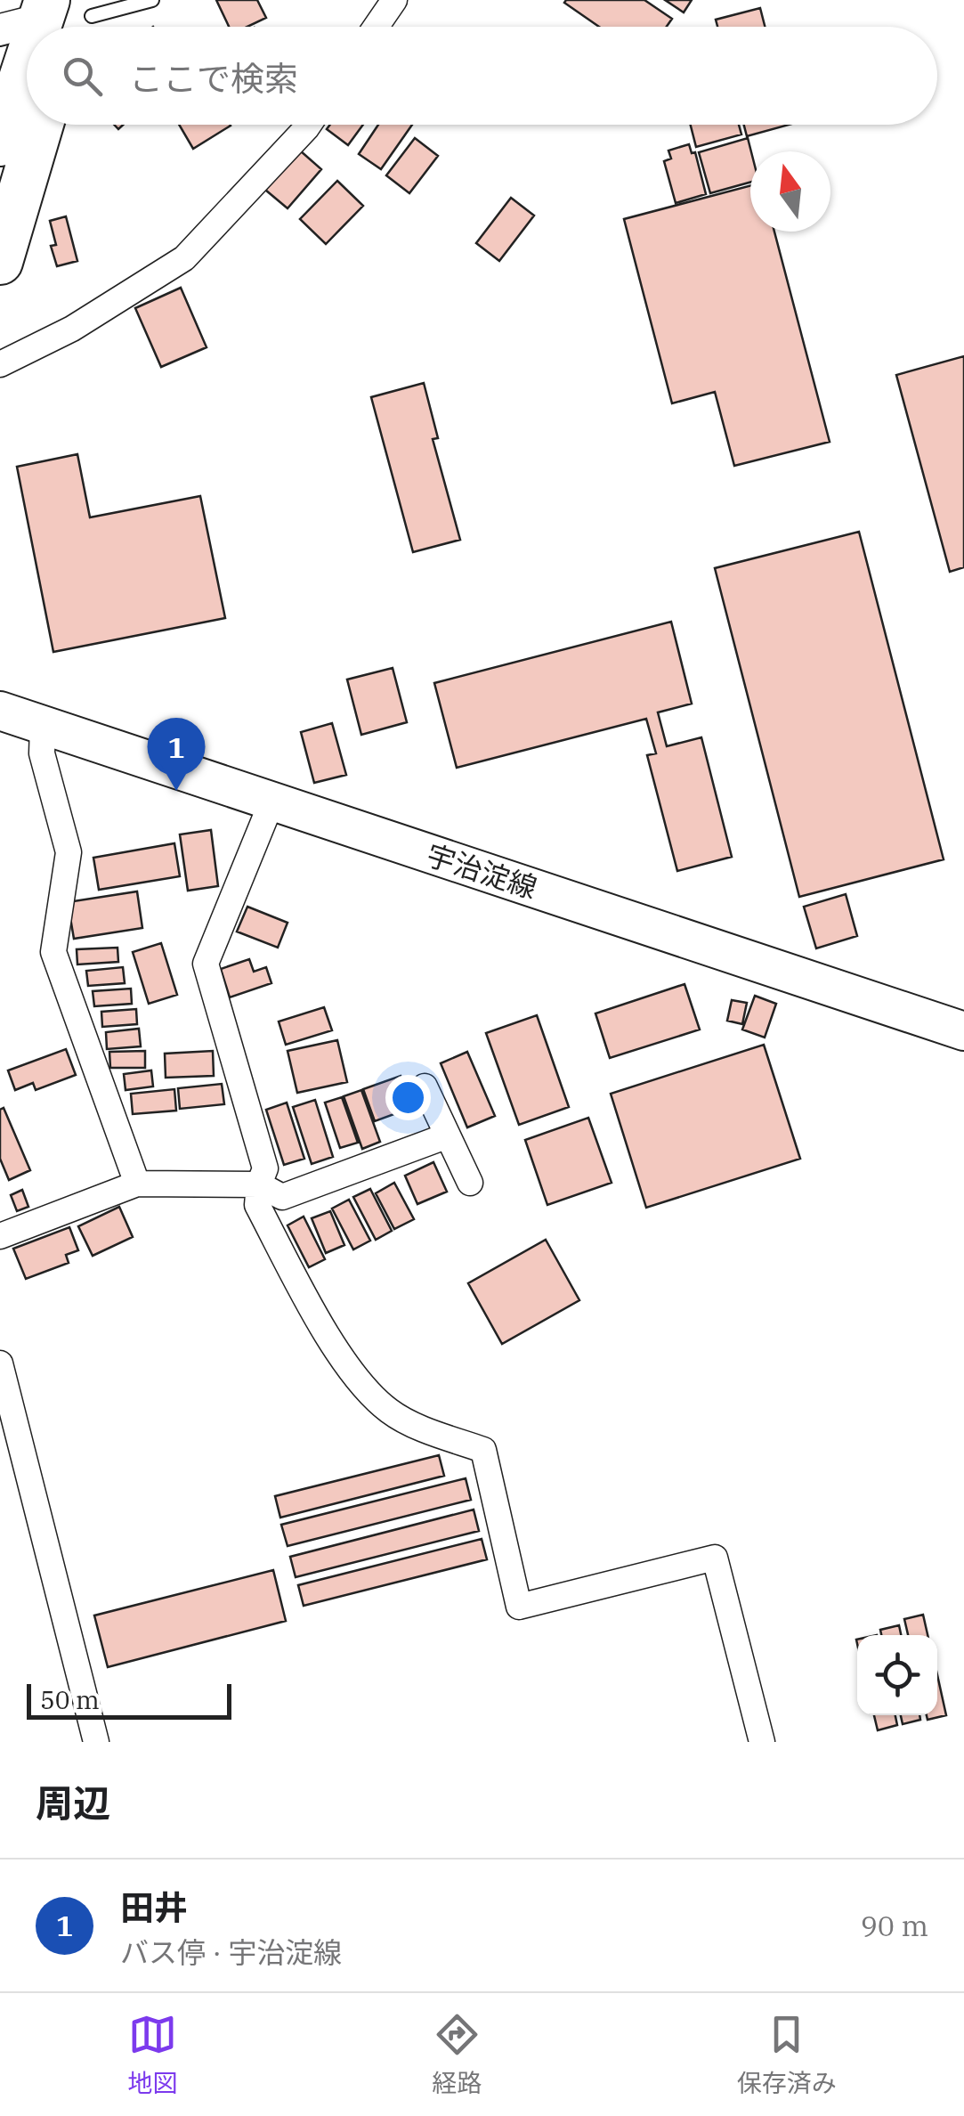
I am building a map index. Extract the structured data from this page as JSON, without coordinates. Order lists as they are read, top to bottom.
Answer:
{
  "streets": {
    "main road": ["宇治淀線"]
  },
  "scale_bar": "50 m",
  "north": "top",
  "page": {
    "search": "ここで検索",
    "pins": "1",
    "scale": "50 m",
    "heading": "周辺",
    "list": [
      {
        "mark": "1",
        "name": "田井",
        "note": "バス停 · 宇治淀線",
        "value": "90 m"
      }
    ],
    "nav": ["地図", "経路", "保存済み"]
  }
}
